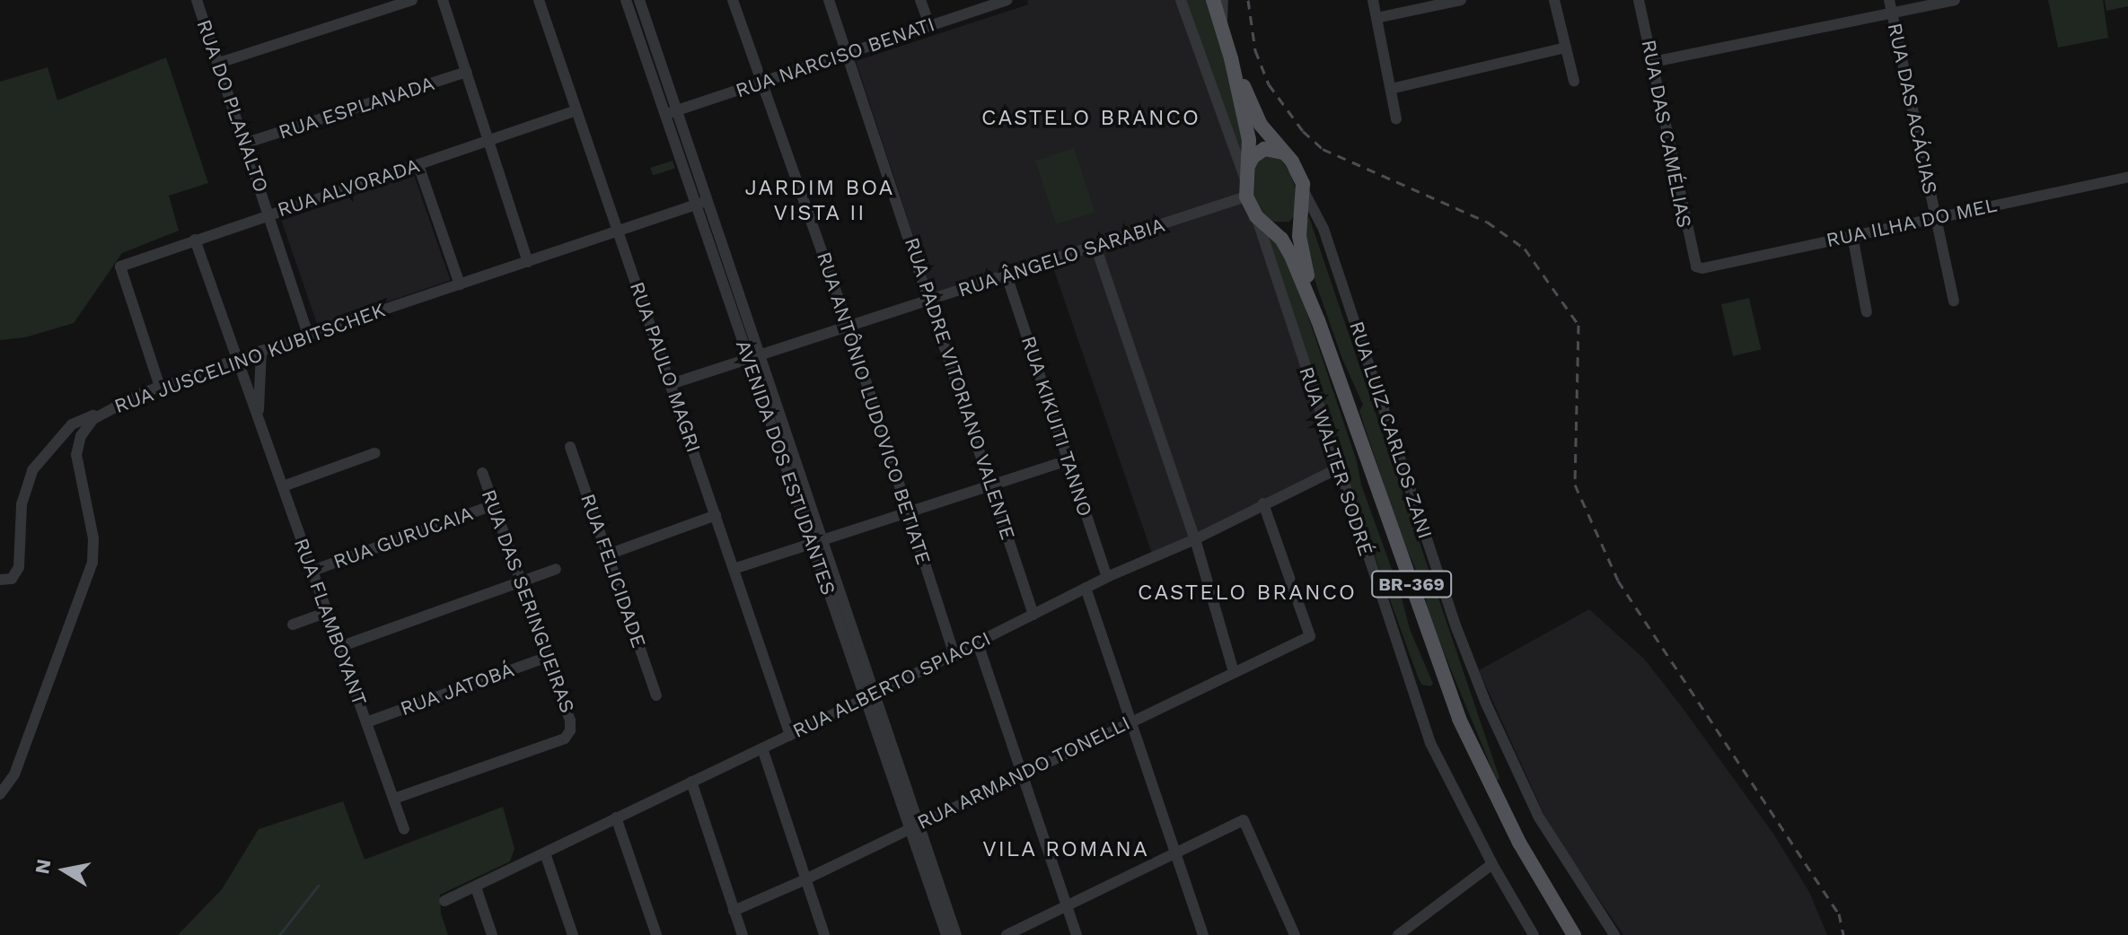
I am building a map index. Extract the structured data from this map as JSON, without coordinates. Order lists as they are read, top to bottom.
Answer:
{
  "streets": {
    "main road": ["BR-369"],
    "street": [
      "RUA NARCISO BENATI",
      "RUA DO PLANALTO",
      "RUA ESPLANADA",
      "RUA DAS ACÁCIAS",
      "RUA DAS CAMÉLIAS",
      "RUA ALVORADA",
      "RUA ILHA DO MEL",
      "RUA ÂNGELO SARABIA",
      "RUA JUSCELINO KUBITSCHEK",
      "RUA PAULO MAGRI",
      "RUA PADRE VITORIANO VALENTE",
      "RUA ANTÔNIO LUDOVICO BETIATE",
      "RUA KIKUITI TANNO",
      "RUA LUIZ CARLOS ZANI",
      "RUA WALTER SODRÉ",
      "AVENIDA DOS ESTUDANTES",
      "RUA GURUCAIA",
      "RUA FELICIDADE",
      "RUA DAS SERINGUEIRAS",
      "RUA FLAMBOYANT",
      "RUA ALBERTO SPIACCI",
      "RUA JATOBÁ",
      "RUA ARMANDO TONELLI"
    ]
  },
  "crossings": [
    ["RUA NARCISO BENATI", "RUA PADRE VITORIANO VALENTE"],
    ["RUA NARCISO BENATI", "RUA ANTÔNIO LUDOVICO BETIATE"],
    ["RUA NARCISO BENATI", "AVENIDA DOS ESTUDANTES"],
    ["RUA DO PLANALTO", "RUA ESPLANADA"],
    ["RUA DO PLANALTO", "RUA ALVORADA"],
    ["RUA DO PLANALTO", "RUA JUSCELINO KUBITSCHEK"],
    ["RUA DAS ACÁCIAS", "RUA ILHA DO MEL"],
    ["RUA DAS CAMÉLIAS", "RUA ILHA DO MEL"],
    ["RUA ALVORADA", "RUA JUSCELINO KUBITSCHEK"],
    ["RUA ALVORADA", "RUA PAULO MAGRI"],
    ["RUA ALVORADA", "RUA FLAMBOYANT"],
    ["RUA ÂNGELO SARABIA", "RUA PAULO MAGRI"],
    ["RUA ÂNGELO SARABIA", "RUA PADRE VITORIANO VALENTE"],
    ["RUA ÂNGELO SARABIA", "RUA ANTÔNIO LUDOVICO BETIATE"],
    ["RUA ÂNGELO SARABIA", "RUA KIKUITI TANNO"],
    ["RUA ÂNGELO SARABIA", "RUA LUIZ CARLOS ZANI"],
    ["RUA ÂNGELO SARABIA", "RUA WALTER SODRÉ"],
    ["RUA ÂNGELO SARABIA", "AVENIDA DOS ESTUDANTES"],
    ["RUA ÂNGELO SARABIA", "BR-369"],
    ["RUA JUSCELINO KUBITSCHEK", "RUA PAULO MAGRI"],
    ["RUA JUSCELINO KUBITSCHEK", "AVENIDA DOS ESTUDANTES"],
    ["RUA JUSCELINO KUBITSCHEK", "RUA FLAMBOYANT"],
    ["RUA PAULO MAGRI", "RUA ALBERTO SPIACCI"],
    ["RUA PADRE VITORIANO VALENTE", "RUA ALBERTO SPIACCI"],
    ["RUA ANTÔNIO LUDOVICO BETIATE", "RUA ALBERTO SPIACCI"],
    ["RUA KIKUITI TANNO", "RUA ALBERTO SPIACCI"],
    ["RUA LUIZ CARLOS ZANI", "RUA WALTER SODRÉ"],
    ["RUA LUIZ CARLOS ZANI", "BR-369"],
    ["RUA WALTER SODRÉ", "BR-369"],
    ["RUA WALTER SODRÉ", "RUA ALBERTO SPIACCI"],
    ["AVENIDA DOS ESTUDANTES", "RUA ALBERTO SPIACCI"],
    ["AVENIDA DOS ESTUDANTES", "RUA ARMANDO TONELLI"],
    ["RUA GURUCAIA", "RUA DAS SERINGUEIRAS"],
    ["RUA GURUCAIA", "RUA FLAMBOYANT"],
    ["RUA DAS SERINGUEIRAS", "RUA FLAMBOYANT"],
    ["RUA DAS SERINGUEIRAS", "RUA JATOBÁ"],
    ["RUA FLAMBOYANT", "RUA JATOBÁ"],
    ["RUA ALBERTO SPIACCI", "RUA ARMANDO TONELLI"]
  ],
  "districts": [
    "CASTELO BRANCO",
    "JARDIM BOA VISTA II",
    "CASTELO BRANCO",
    "VILA ROMANA"
  ],
  "north": "left"
}
